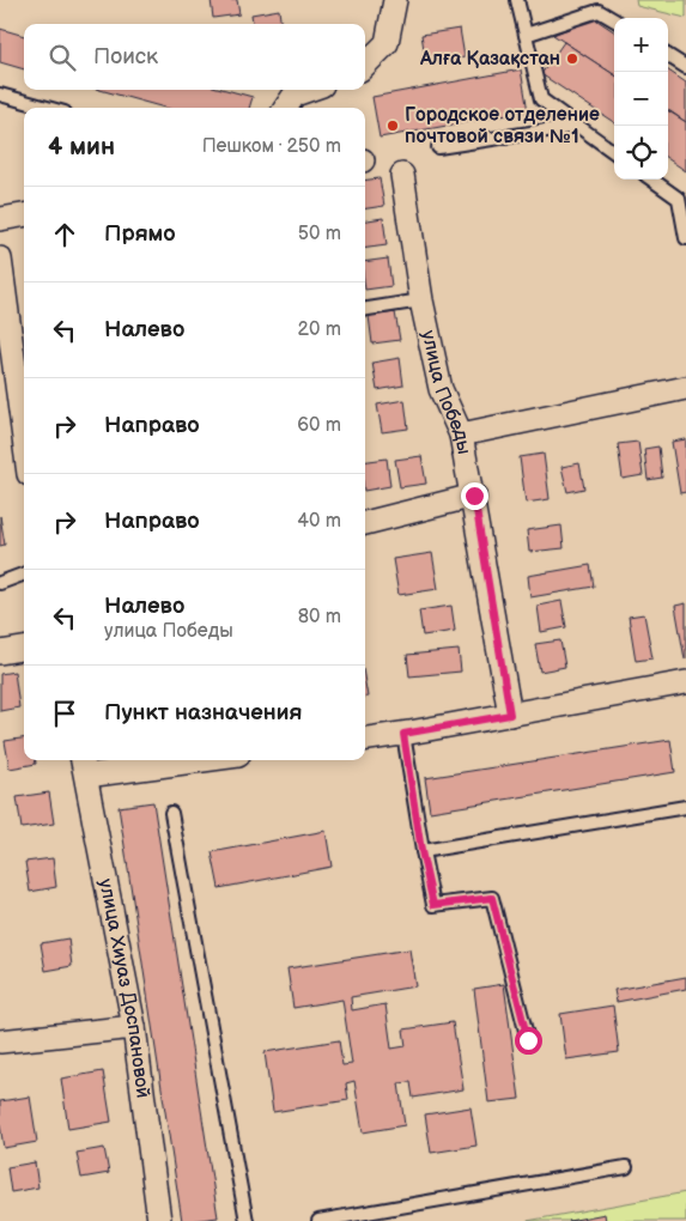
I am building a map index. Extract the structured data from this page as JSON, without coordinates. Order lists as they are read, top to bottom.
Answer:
{
  "streets": {
    "street": ["улица Победы", "улица Хиуаз Доспановой"]
  },
  "places": ["Алға Қазақстан", "Городское отделение почтовой связи №1"],
  "page": {
    "map_buttons": ["+", "−"],
    "search": "Поиск",
    "heading": ["4 мин", "Пешком · 250 m"],
    "list": [
      ["Прямо", "50 m"],
      ["Налево", "20 m"],
      ["Направо", "60 m"],
      ["Направо", "40 m"],
      ["Налево", "улица Победы", "80 m"],
      "Пункт назначения"
    ]
  }
}
